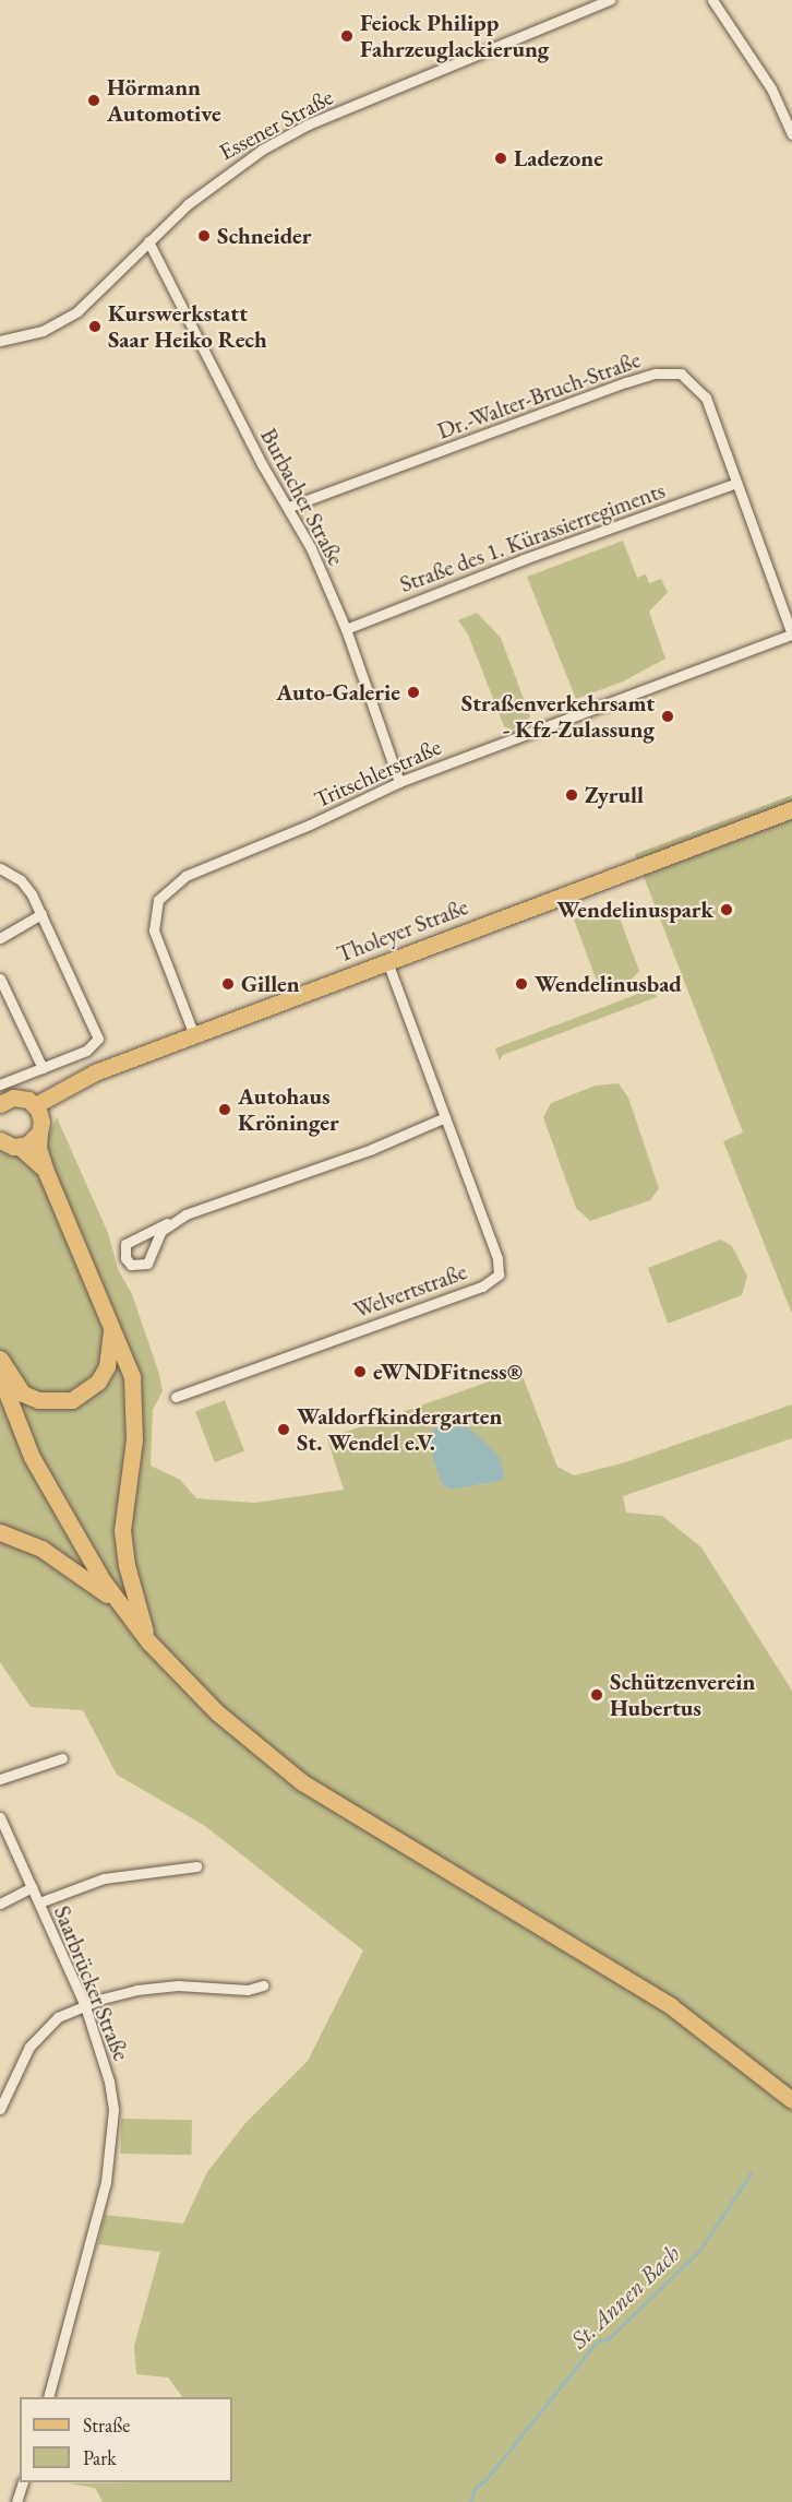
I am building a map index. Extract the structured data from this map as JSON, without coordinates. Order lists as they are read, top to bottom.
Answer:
{
  "streets": {
    "main road": ["Tholeyer Straße"],
    "street": [
      "Essener Straße",
      "Dr.-Walter-Bruch-Straße",
      "Burbacher Straße",
      "Straße des 1. Kürassierregiments",
      "Tritschlerstraße",
      "Welvertstraße",
      "Saarbrücker Straße"
    ]
  },
  "crossings": [
    ["Essener Straße", "Burbacher Straße"],
    ["Dr.-Walter-Bruch-Straße", "Burbacher Straße"],
    ["Dr.-Walter-Bruch-Straße", "Straße des 1. Kürassierregiments"],
    ["Dr.-Walter-Bruch-Straße", "Tritschlerstraße"],
    ["Burbacher Straße", "Straße des 1. Kürassierregiments"],
    ["Burbacher Straße", "Tritschlerstraße"],
    ["Tritschlerstraße", "Tholeyer Straße"],
    ["Tholeyer Straße", "Welvertstraße"]
  ],
  "water": ["St. Annen Bach"],
  "places": [
    "Feiock Philipp Fahrzeuglackierung",
    "Hörmann Automotive",
    "Ladezone",
    "Schneider",
    "Kurswerkstatt Saar Heiko Rech",
    "Auto-Galerie",
    "Straßenverkehrsamt - Kfz-Zulassung",
    "Zyrull",
    "Wendelinuspark",
    "Gillen",
    "Wendelinusbad",
    "Autohaus Kröninger",
    "eWNDFitness®",
    "Waldorfkindergarten St. Wendel e.V.",
    "Schützenverein Hubertus"
  ],
  "legend": ["Straße", "Park"]
}
